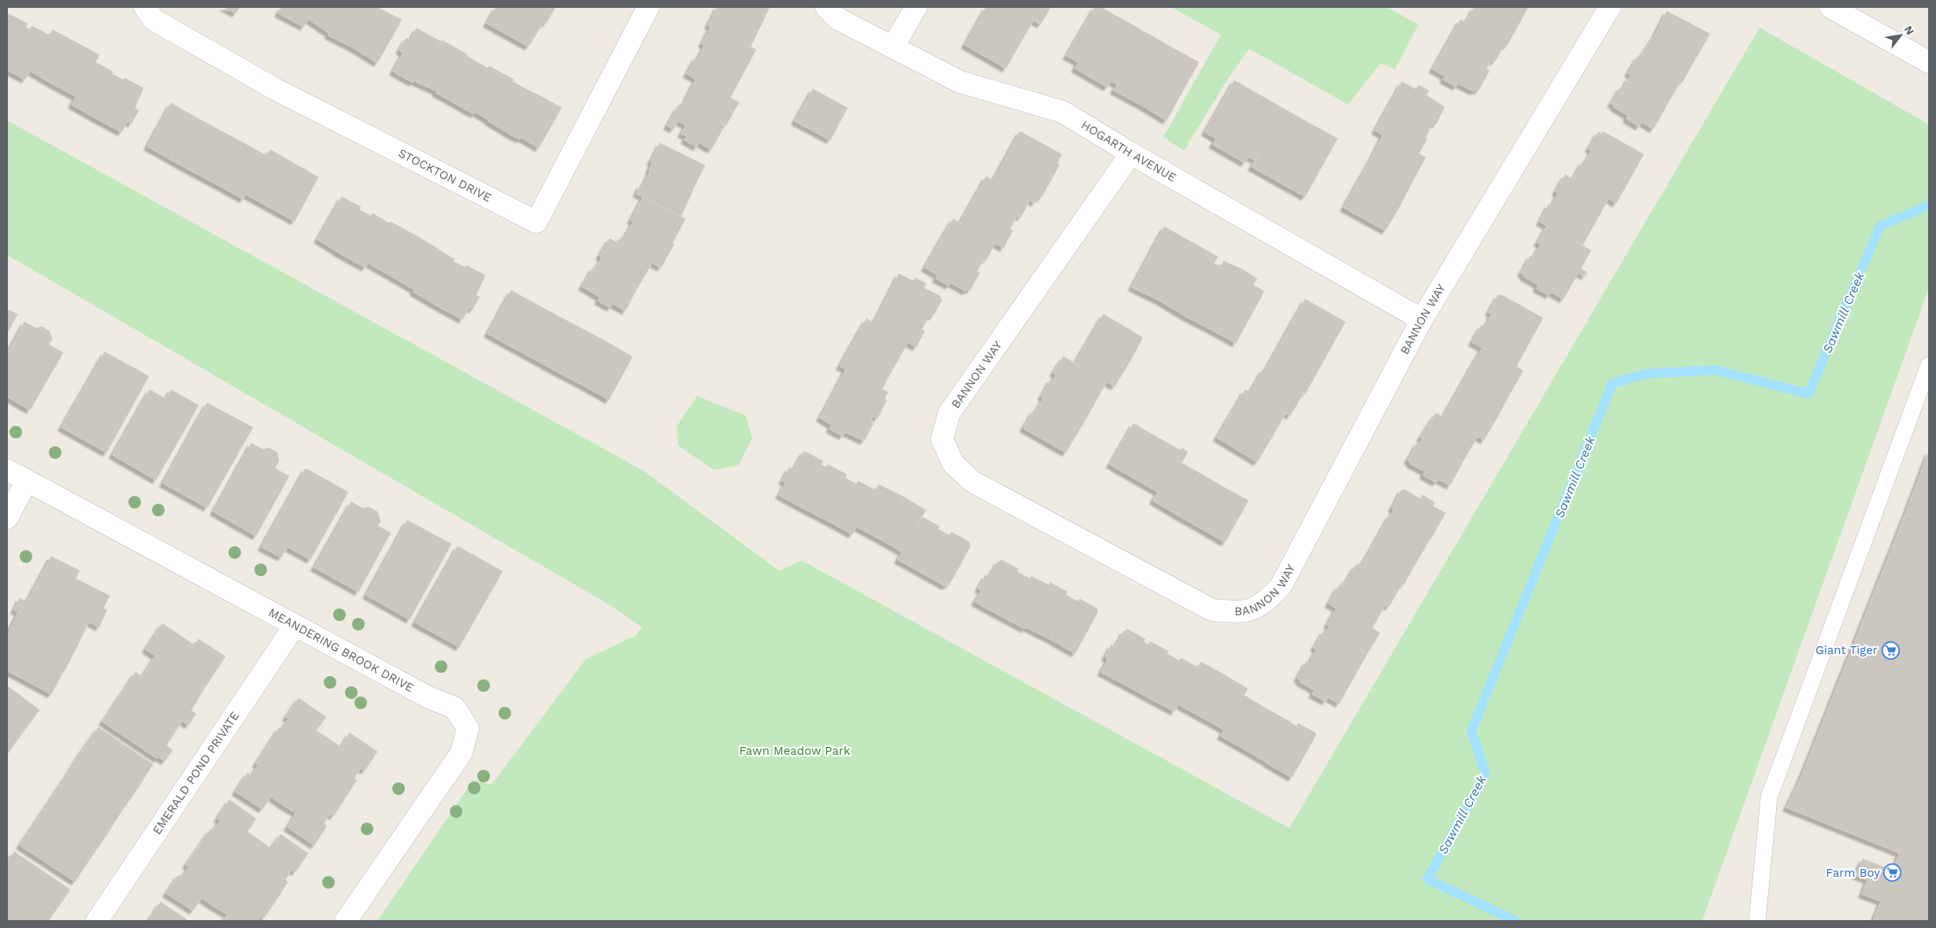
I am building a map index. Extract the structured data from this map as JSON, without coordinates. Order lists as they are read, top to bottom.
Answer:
{
  "streets": {
    "street": [
      "HOGARTH AVENUE",
      "STOCKTON DRIVE",
      "BANNON WAY",
      "MEANDERING BROOK DRIVE",
      "EMERALD POND PRIVATE"
    ]
  },
  "crossings": [
    ["HOGARTH AVENUE", "BANNON WAY"],
    ["MEANDERING BROOK DRIVE", "EMERALD POND PRIVATE"]
  ],
  "water": ["Sawmill Creek"],
  "parks": ["Fawn Meadow Park"],
  "places": {
    "supermarket": ["Giant Tiger", "Farm Boy"]
  },
  "north": "top right"
}
